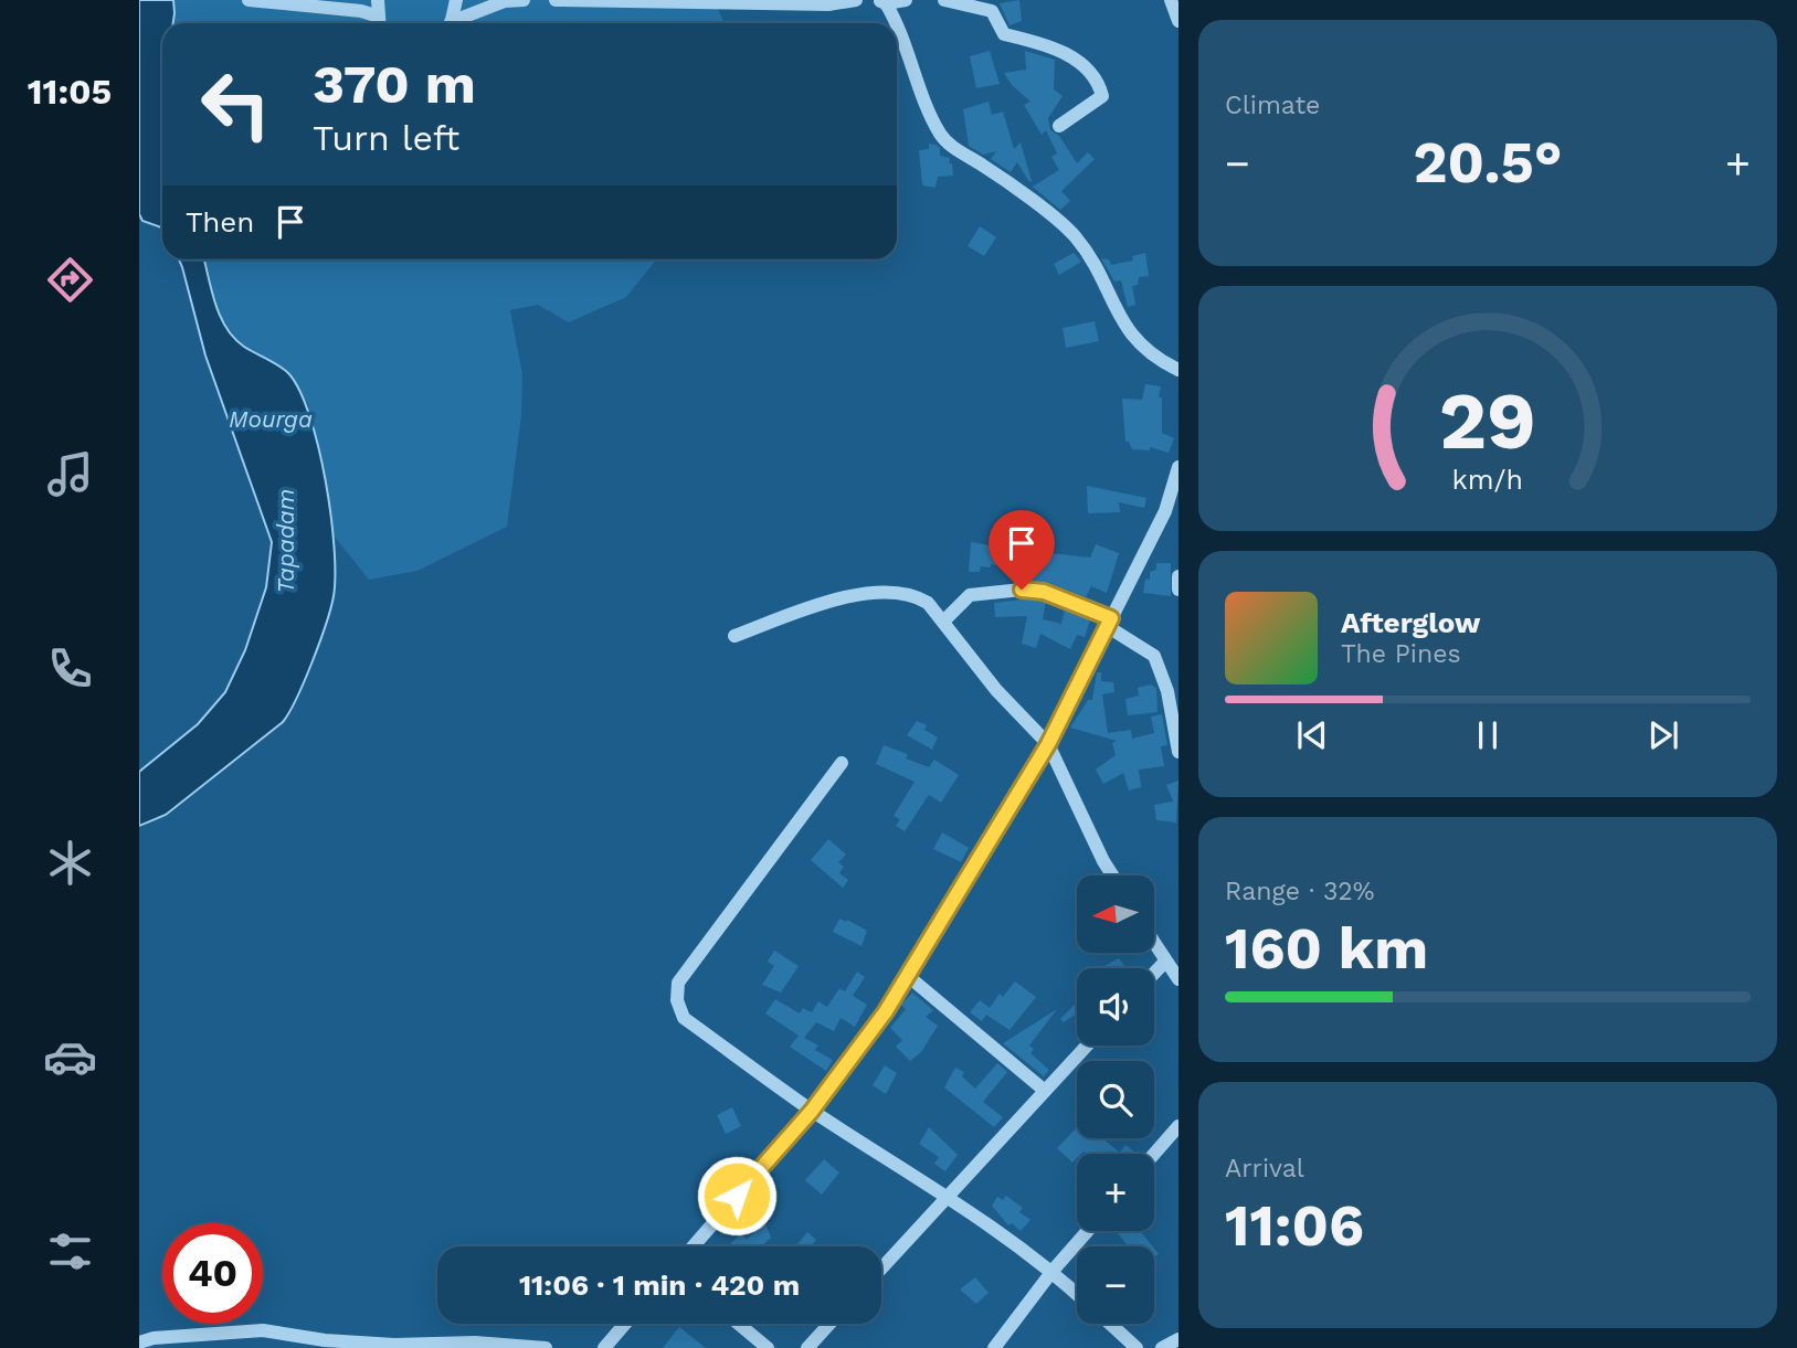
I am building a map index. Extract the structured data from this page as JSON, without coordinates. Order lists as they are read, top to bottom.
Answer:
{
  "water": ["Mourga", "Tapadam"],
  "north": "left",
  "page": {
    "tabs": "11:05",
    "tile": [
      "Climate",
      ["Range · 32%", "160 km"],
      ["Arrival", "11:06"]
    ],
    "turn": ["370 m", "Turn left"],
    "heat": ["−", "20.5°", "+"],
    "then": "Then",
    "song": ["Afterglow", "The Pines"],
    "map_buttons": ["+", "−"],
    "limit": "40",
    "trip": "11:06 · 1 min · 420 m",
    "gauge": ["29", "km/h"]
  }
}
